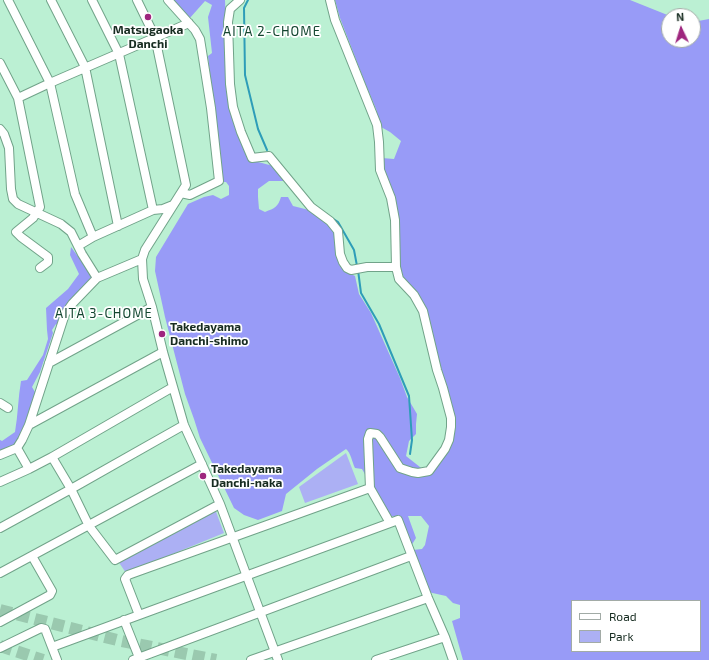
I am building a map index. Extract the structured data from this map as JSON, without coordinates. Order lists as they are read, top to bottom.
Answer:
{
  "districts": ["AITA 2-CHOME", "AITA 3-CHOME"],
  "places": ["Matsugaoka Danchi", "Takedayama Danchi-shimo", "Takedayama Danchi-naka"],
  "legend": ["Road", "Park"],
  "north": "top"
}
